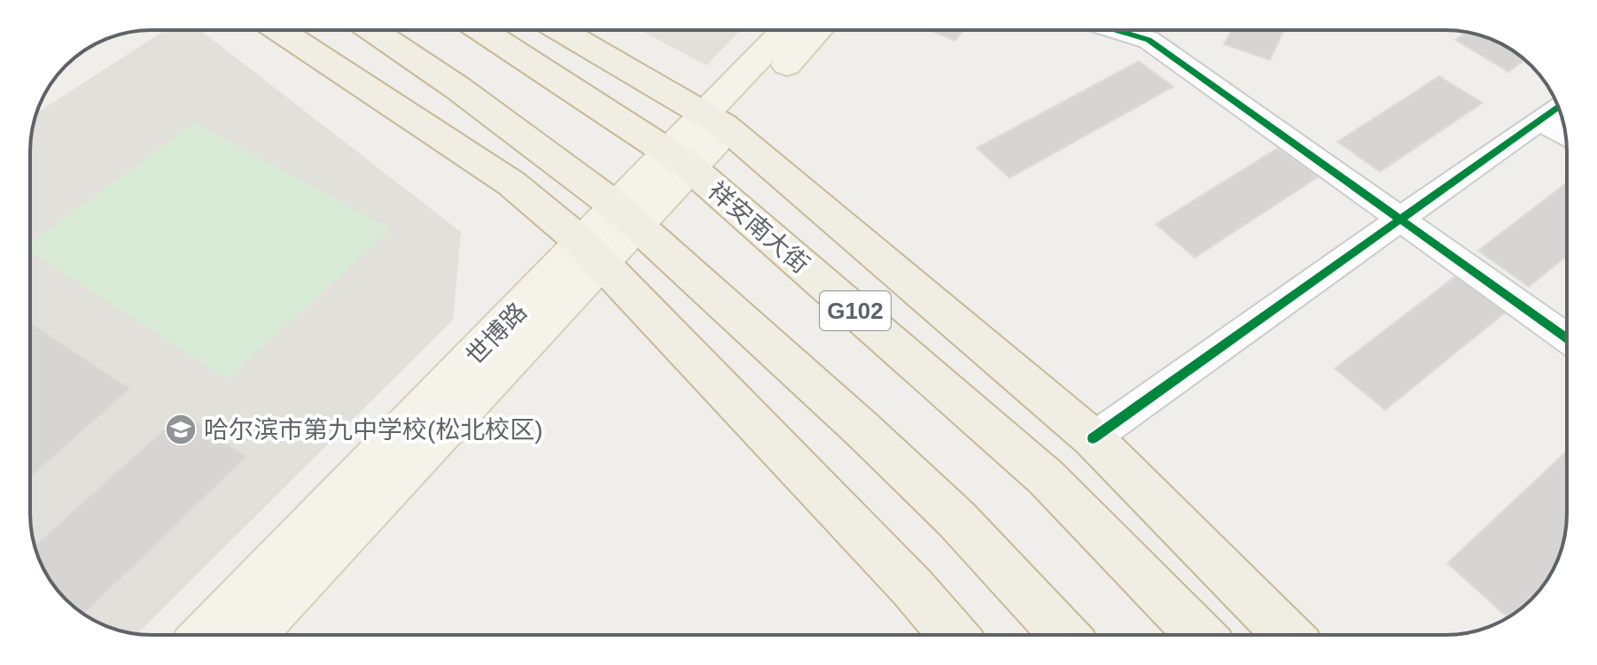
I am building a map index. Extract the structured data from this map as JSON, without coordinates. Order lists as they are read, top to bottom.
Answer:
{
  "streets": {
    "highway": ["祥安南大街", "G102"],
    "main road": ["世博路"]
  },
  "crossings": [
    ["祥安南大街", "世博路"]
  ],
  "places": {
    "school or university": ["哈尔滨市第九中学校(松北校区)"]
  }
}
